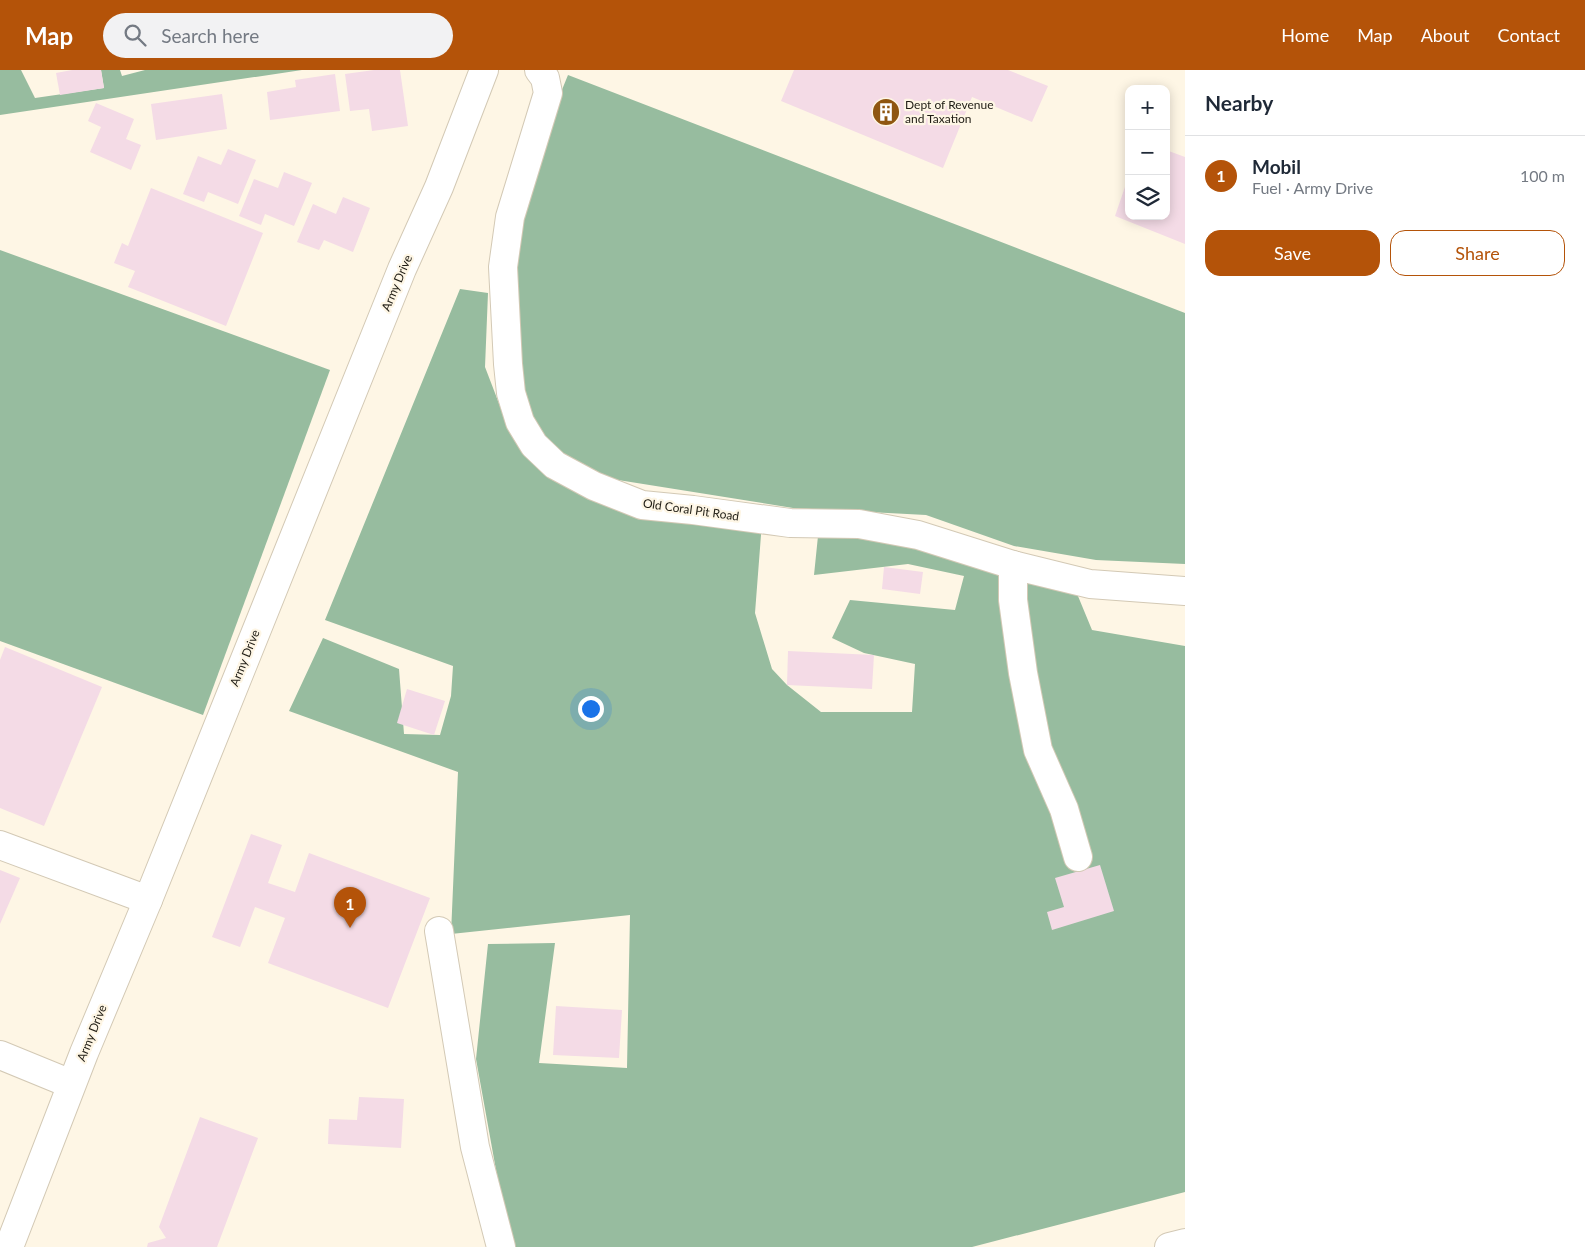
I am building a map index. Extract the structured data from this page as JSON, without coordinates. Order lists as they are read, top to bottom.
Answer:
{
  "streets": {
    "street": ["Army Drive", "Old Coral Pit Road"]
  },
  "places": {
    "building": ["Dept of Revenue and Taxation"]
  },
  "page": {
    "header": "Map",
    "search": "Search here",
    "nav": [
      "Home",
      "Map",
      "About",
      "Contact"
    ],
    "heading": "Nearby",
    "map_buttons": ["+", "−"],
    "list": [
      {
        "mark": "1",
        "name": "Mobil",
        "note": "Fuel · Army Drive",
        "value": "100 m"
      }
    ],
    "buttons": ["Save", "Share"],
    "pins": "1"
  }
}
